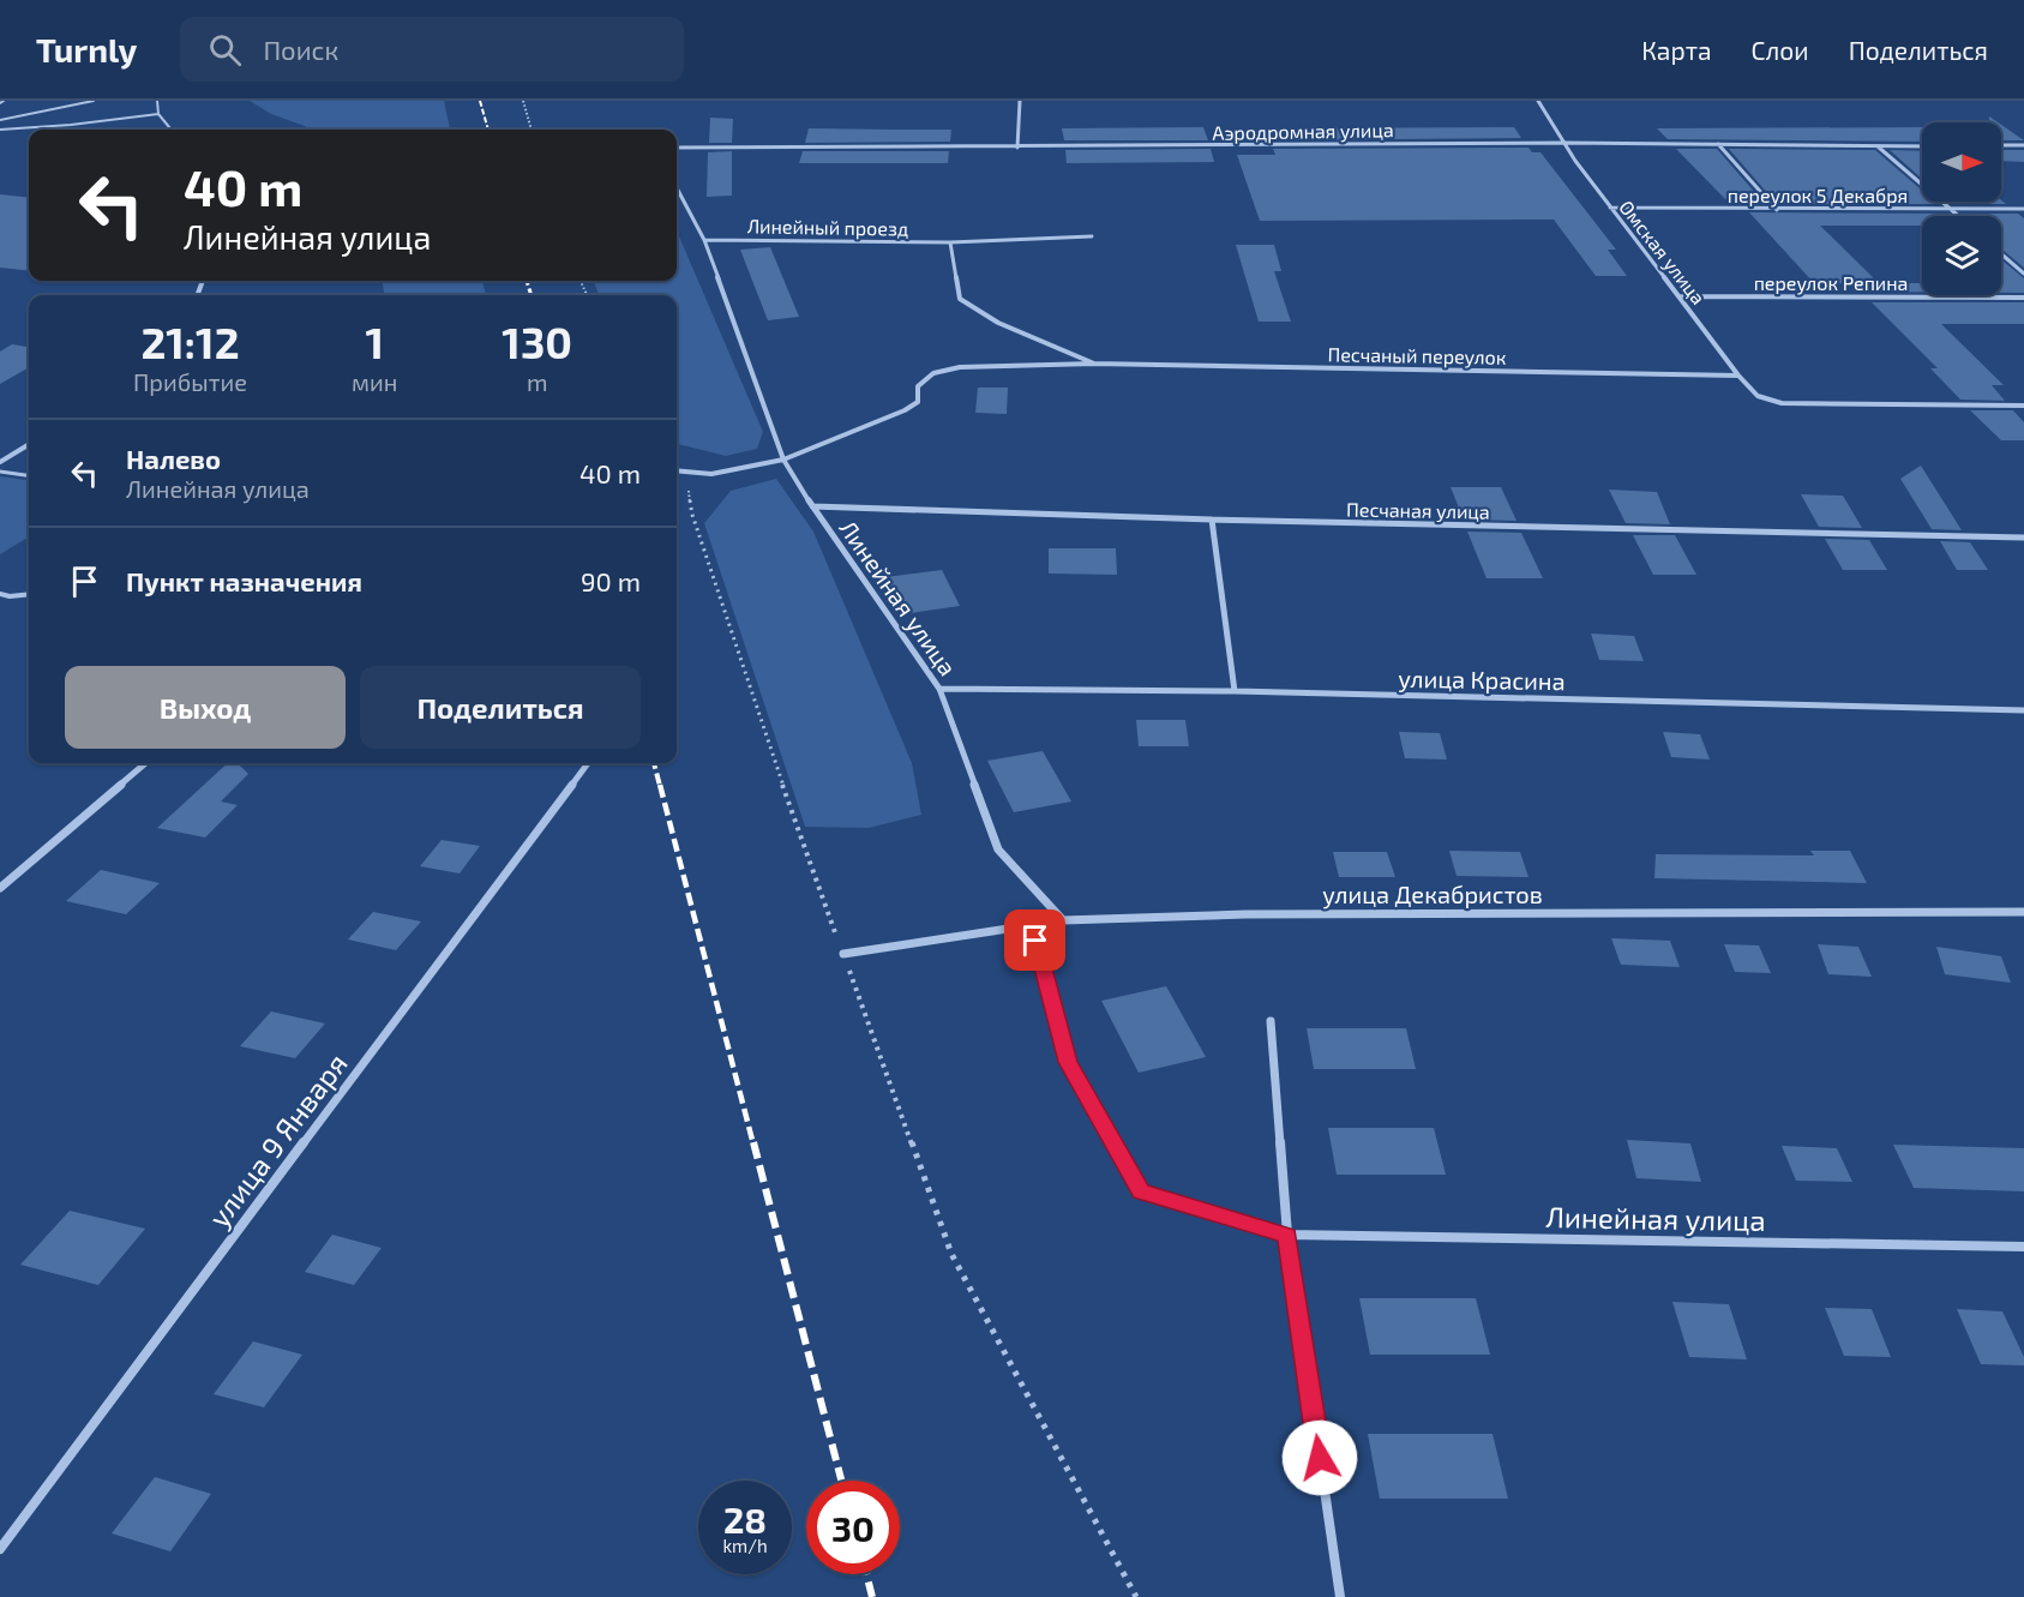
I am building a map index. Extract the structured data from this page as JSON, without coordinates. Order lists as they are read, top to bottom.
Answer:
{
  "streets": {
    "street": [
      "Аэродромная улица",
      "переулок 5 Декабря",
      "Линейный проезд",
      "Омская улица",
      "переулок Репина",
      "Песчаный переулок",
      "Песчаная улица",
      "Линейная улица",
      "улица Красина",
      "улица Декабристов",
      "улица 9 Января"
    ]
  },
  "crossings": [
    ["Аэродромная улица", "Омская улица"],
    ["переулок 5 Декабря", "Омская улица"],
    ["Линейный проезд", "Линейная улица"],
    ["Омская улица", "переулок Репина"],
    ["Омская улица", "Песчаный переулок"],
    ["Песчаная улица", "Линейная улица"],
    ["Линейная улица", "улица Красина"],
    ["Линейная улица", "улица Декабристов"]
  ],
  "north": "right",
  "page": {
    "header": "Turnly",
    "search": "Поиск",
    "nav": ["Карта", "Слои", "Поделиться"],
    "turn": ["40 m", "Линейная улица"],
    "eta": [
      "21:12",
      "Прибытие",
      "1",
      "мин",
      "130",
      "m"
    ],
    "list": [
      {
        "name": "Налево",
        "note": "Линейная улица",
        "value": "40 m"
      },
      {
        "name": "Пункт назначения",
        "value": "90 m"
      }
    ],
    "buttons": ["Выход", "Поделиться"],
    "speed": "28 km/h",
    "limit": "30"
  }
}
